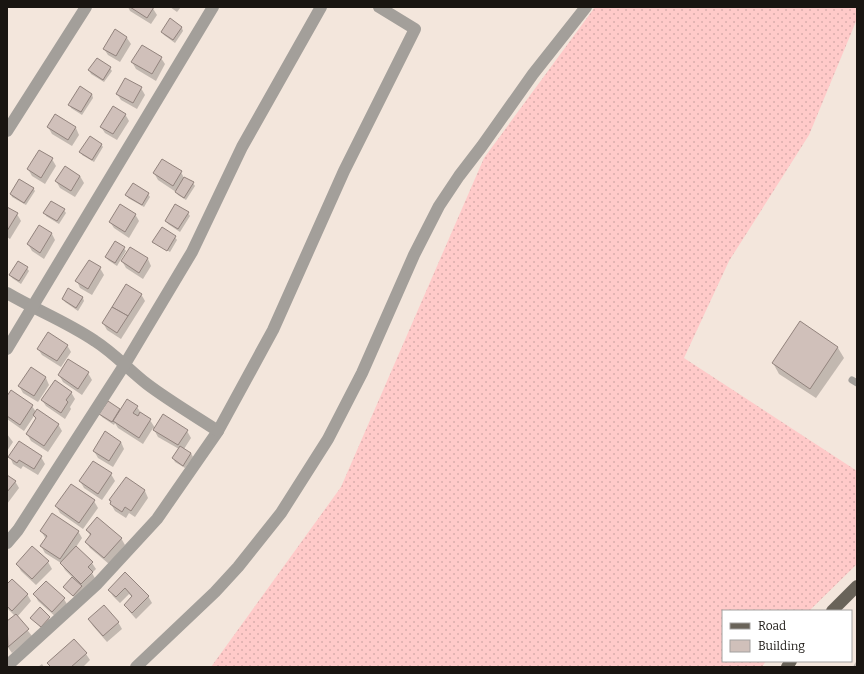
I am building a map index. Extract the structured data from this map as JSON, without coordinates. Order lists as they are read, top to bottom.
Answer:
{
  "legend": ["Road", "Building"]
}
